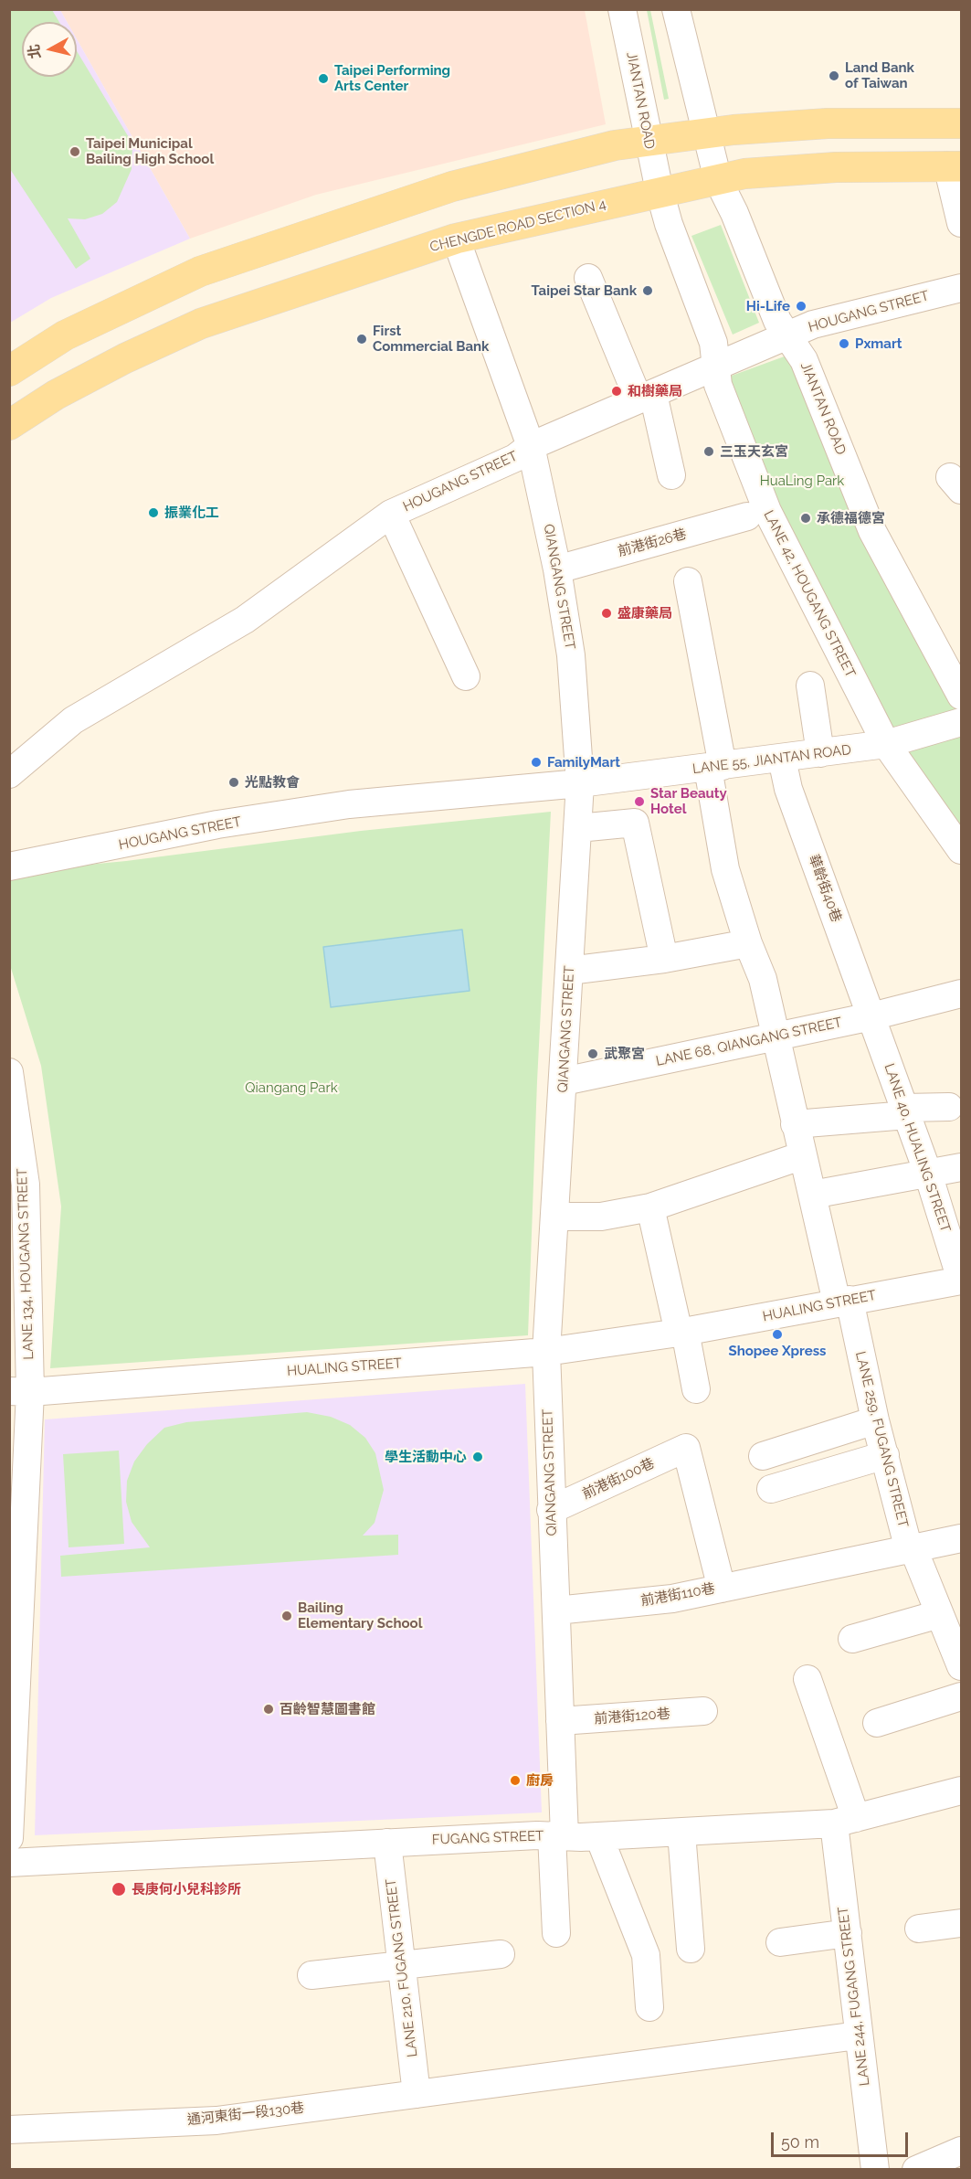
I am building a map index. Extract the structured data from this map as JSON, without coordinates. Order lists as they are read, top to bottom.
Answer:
{
  "streets": {
    "main road": ["CHENGDE ROAD SECTION 4"],
    "street": [
      "JIANTAN ROAD",
      "HOUGANG STREET",
      "前港街26巷",
      "QIANGANG STREET",
      "LANE 42, HOUGANG STREET",
      "LANE 55, JIANTAN ROAD",
      "華齡街40巷",
      "LANE 68, QIANGANG STREET",
      "LANE 40, HUALING STREET",
      "LANE 134, HOUGANG STREET",
      "HUALING STREET",
      "LANE 259, FUGANG STREET",
      "前港街100巷",
      "前港街110巷",
      "前港街120巷",
      "FUGANG STREET",
      "LANE 210, FUGANG STREET",
      "LANE 244, FUGANG STREET",
      "通河東街一段130巷"
    ]
  },
  "crossings": [
    ["JIANTAN ROAD", "CHENGDE ROAD SECTION 4"],
    ["JIANTAN ROAD", "HOUGANG STREET"],
    ["JIANTAN ROAD", "LANE 42, HOUGANG STREET"],
    ["CHENGDE ROAD SECTION 4", "QIANGANG STREET"],
    ["CHENGDE ROAD SECTION 4", "LANE 42, HOUGANG STREET"],
    ["HOUGANG STREET", "QIANGANG STREET"],
    ["HOUGANG STREET", "LANE 42, HOUGANG STREET"],
    ["HOUGANG STREET", "LANE 55, JIANTAN ROAD"],
    ["前港街26巷", "QIANGANG STREET"],
    ["QIANGANG STREET", "LANE 55, JIANTAN ROAD"],
    ["QIANGANG STREET", "LANE 68, QIANGANG STREET"],
    ["QIANGANG STREET", "HUALING STREET"],
    ["QIANGANG STREET", "前港街100巷"],
    ["QIANGANG STREET", "前港街110巷"],
    ["QIANGANG STREET", "前港街120巷"],
    ["QIANGANG STREET", "FUGANG STREET"],
    ["LANE 42, HOUGANG STREET", "LANE 55, JIANTAN ROAD"],
    ["LANE 55, JIANTAN ROAD", "華齡街40巷"],
    ["LANE 55, JIANTAN ROAD", "LANE 259, FUGANG STREET"],
    ["華齡街40巷", "LANE 68, QIANGANG STREET"],
    ["華齡街40巷", "LANE 40, HUALING STREET"],
    ["LANE 68, QIANGANG STREET", "LANE 40, HUALING STREET"],
    ["LANE 68, QIANGANG STREET", "LANE 259, FUGANG STREET"],
    ["LANE 40, HUALING STREET", "HUALING STREET"],
    ["LANE 134, HOUGANG STREET", "HUALING STREET"],
    ["HUALING STREET", "LANE 259, FUGANG STREET"],
    ["前港街100巷", "前港街110巷"],
    ["FUGANG STREET", "LANE 210, FUGANG STREET"],
    ["FUGANG STREET", "LANE 244, FUGANG STREET"],
    ["LANE 210, FUGANG STREET", "通河東街一段130巷"],
    ["LANE 244, FUGANG STREET", "通河東街一段130巷"]
  ],
  "parks": ["HuaLing Park", "Qiangang Park"],
  "places": [
    "Land Bank of Taiwan",
    "Taipei Performing Arts Center",
    "Taipei Municipal Bailing High School",
    "Taipei Star Bank",
    "Hi-Life",
    "First Commercial Bank",
    "Pxmart",
    "和樹藥局",
    "三玉天玄宮",
    "振業化工",
    "承德福德宮",
    "盛康藥局",
    "FamilyMart",
    "光點教會",
    "Star Beauty Hotel",
    "武聚宮",
    "Shopee Xpress",
    "學生活動中心",
    "Bailing Elementary School",
    "百齡智慧圖書館",
    "廚房",
    "長庚何小兒科診所"
  ],
  "scale_bar": "50 m",
  "north": "left"
}
